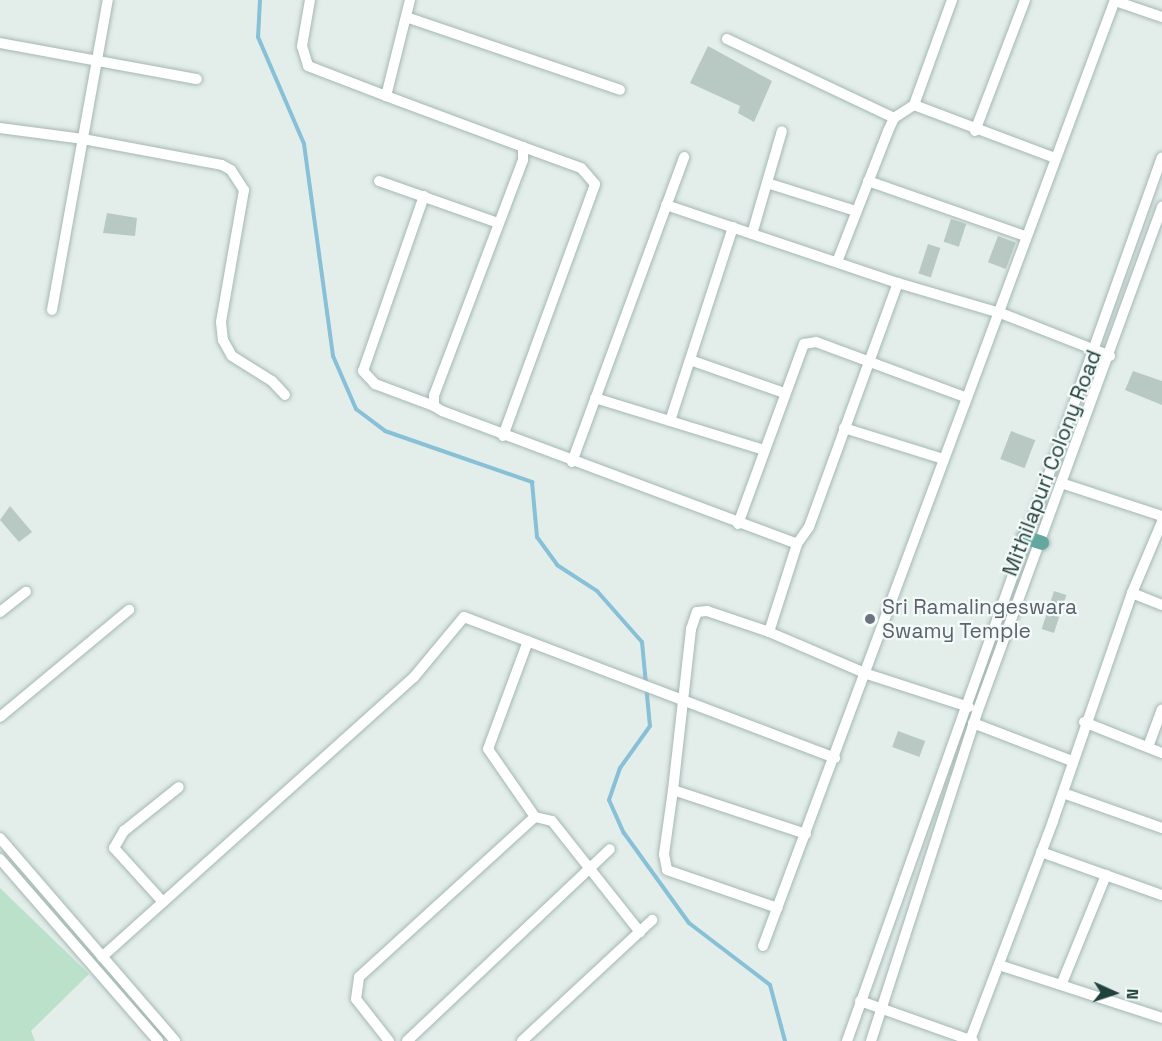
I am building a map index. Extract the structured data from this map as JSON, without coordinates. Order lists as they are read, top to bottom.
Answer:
{
  "streets": {
    "street": ["Mithilapuri Colony Road"]
  },
  "places": ["Sri Ramalingeswara Swamy Temple"],
  "north": "right"
}
